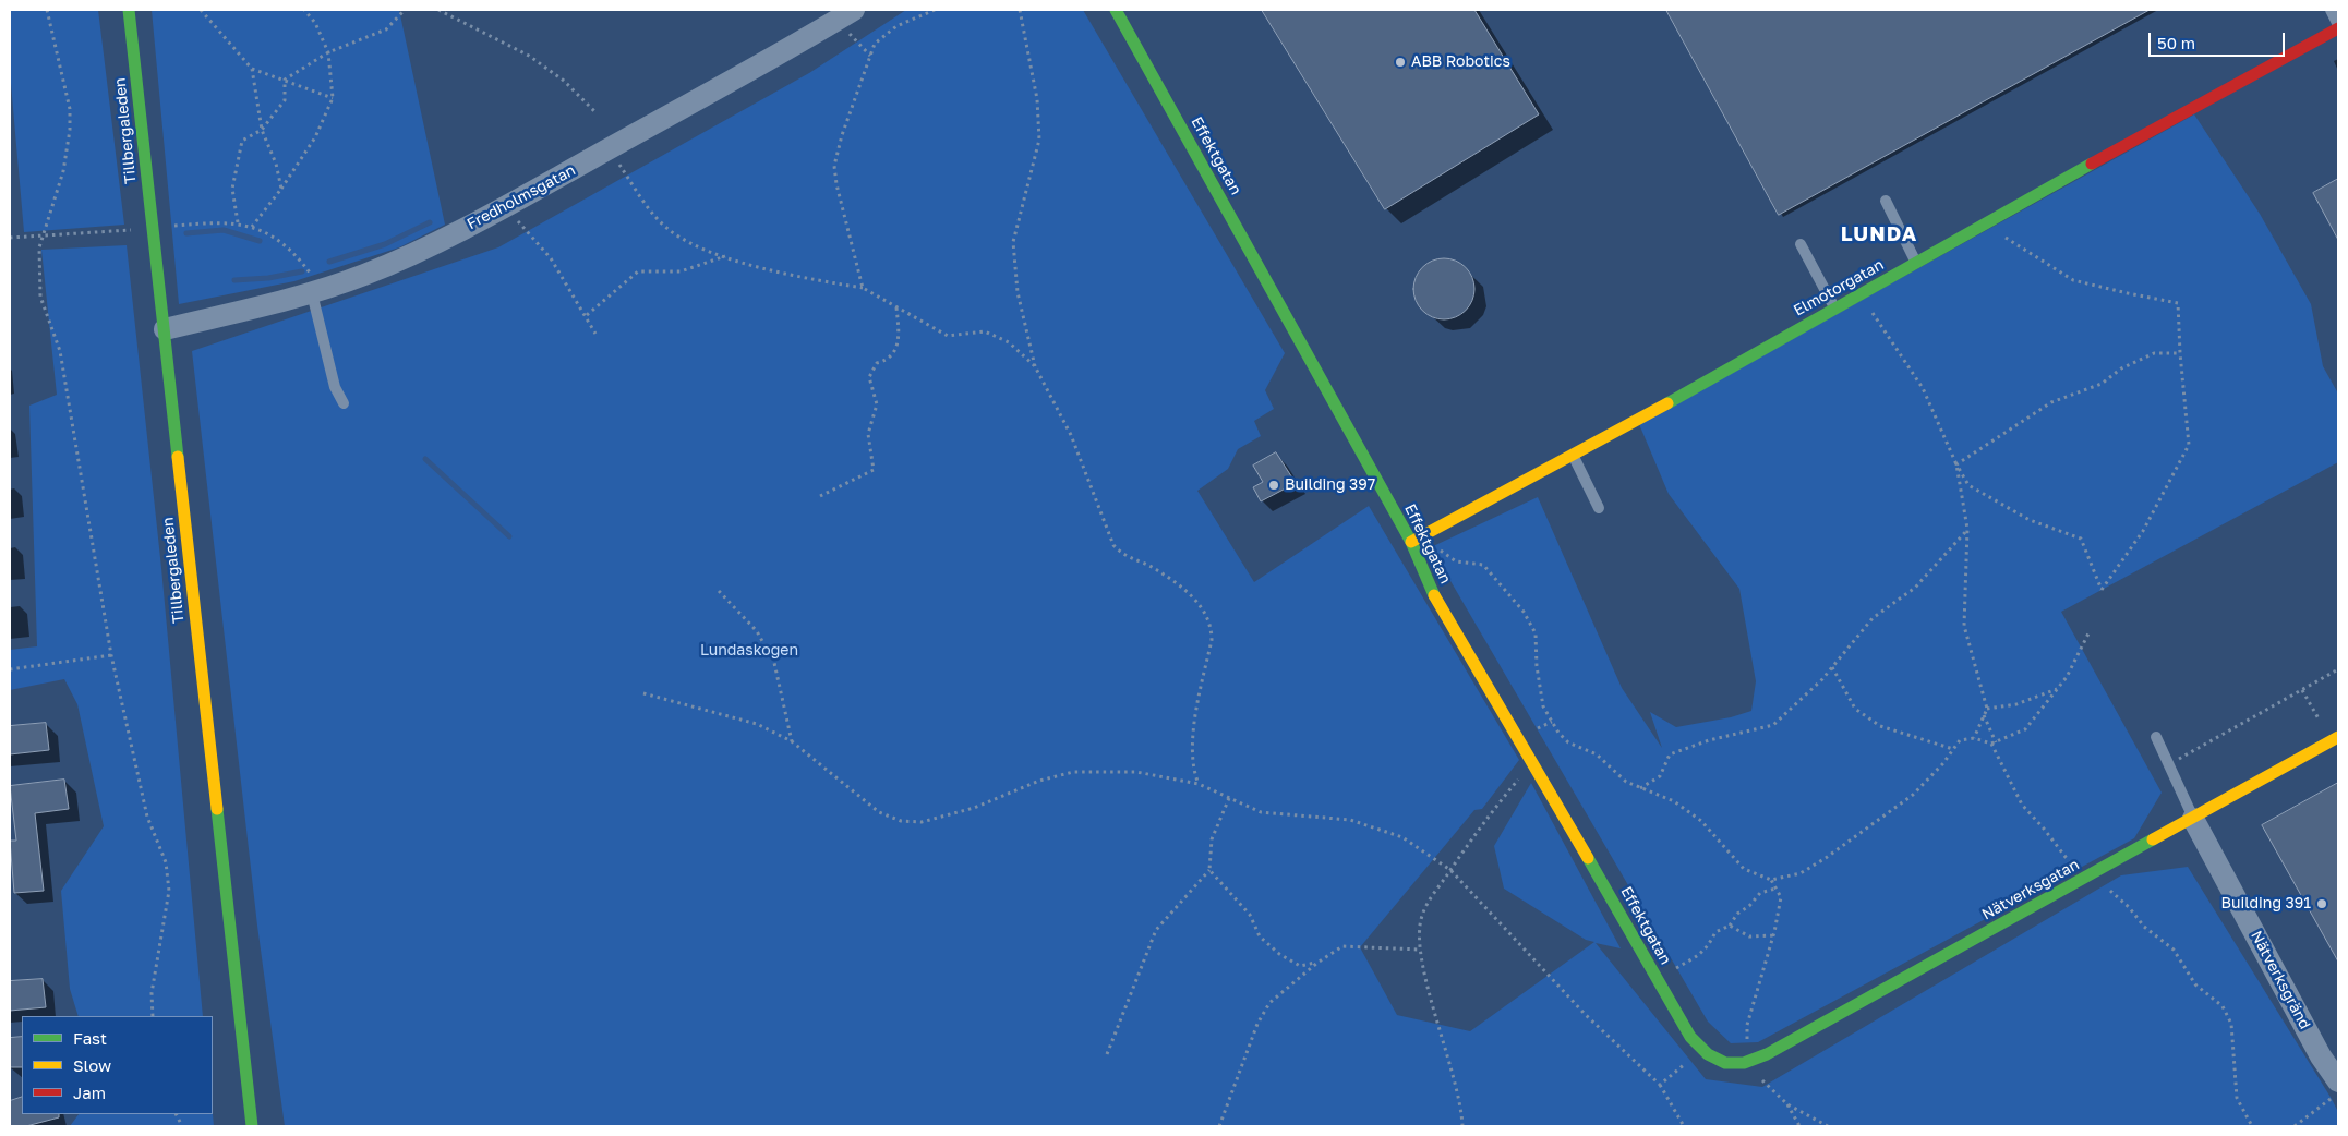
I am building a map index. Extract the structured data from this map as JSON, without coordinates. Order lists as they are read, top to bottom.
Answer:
{
  "streets": {
    "street": [
      "Tillbergaleden",
      "Effektgatan",
      "Fredholmsgatan",
      "Elmotorgatan",
      "Nätverksgatan",
      "Nätverksgränd"
    ]
  },
  "crossings": [
    ["Tillbergaleden", "Fredholmsgatan"],
    ["Effektgatan", "Elmotorgatan"],
    ["Effektgatan", "Nätverksgatan"],
    ["Nätverksgatan", "Nätverksgränd"]
  ],
  "districts": ["LUNDA"],
  "parks": ["Lundaskogen"],
  "places": ["ABB Robotics", "Building 397", "Building 391"],
  "legend": ["Fast", "Slow", "Jam"],
  "scale_bar": "50 m"
}
